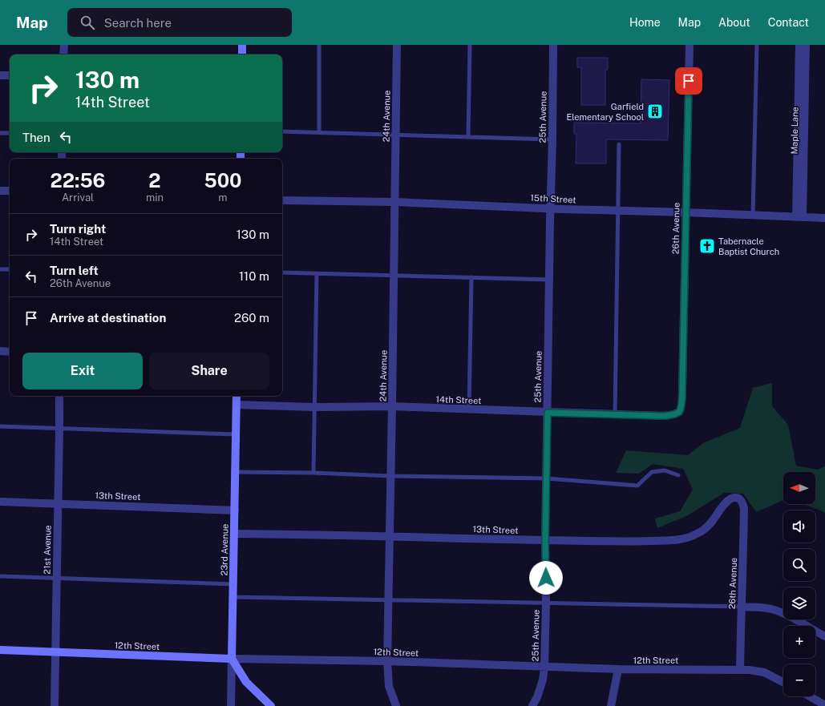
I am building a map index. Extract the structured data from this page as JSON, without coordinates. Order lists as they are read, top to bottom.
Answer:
{
  "streets": {
    "street": [
      "24th Avenue",
      "25th Avenue",
      "Maple Lane",
      "15th Street",
      "26th Avenue",
      "14th Street",
      "13th Street",
      "21st Avenue",
      "23rd Avenue",
      "12th Street"
    ]
  },
  "crossings": [
    ["24th Avenue", "15th Street"],
    ["24th Avenue", "14th Street"],
    ["24th Avenue", "13th Street"],
    ["24th Avenue", "12th Street"],
    ["25th Avenue", "15th Street"],
    ["25th Avenue", "14th Street"],
    ["25th Avenue", "13th Street"],
    ["25th Avenue", "12th Street"],
    ["Maple Lane", "15th Street"],
    ["15th Street", "26th Avenue"],
    ["26th Avenue", "14th Street"],
    ["26th Avenue", "13th Street"],
    ["26th Avenue", "12th Street"],
    ["14th Street", "23rd Avenue"],
    ["13th Street", "21st Avenue"],
    ["13th Street", "23rd Avenue"],
    ["21st Avenue", "12th Street"],
    ["23rd Avenue", "12th Street"]
  ],
  "places": {
    "building": ["Garfield Elementary School"],
    "church": ["Tabernacle Baptist Church"]
  },
  "north": "left",
  "page": {
    "header": "Map",
    "search": "Search here",
    "nav": [
      "Home",
      "Map",
      "About",
      "Contact"
    ],
    "turn": ["130 m", "14th Street"],
    "then": "Then",
    "eta": [
      "22:56",
      "Arrival",
      "2",
      "min",
      "500",
      "m"
    ],
    "list": [
      {
        "name": "Turn right",
        "note": "14th Street",
        "value": "130 m"
      },
      {
        "name": "Turn left",
        "note": "26th Avenue",
        "value": "110 m"
      },
      {
        "name": "Arrive at destination",
        "value": "260 m"
      }
    ],
    "buttons": ["Exit", "Share"],
    "map_buttons": ["+", "−"]
  }
}
